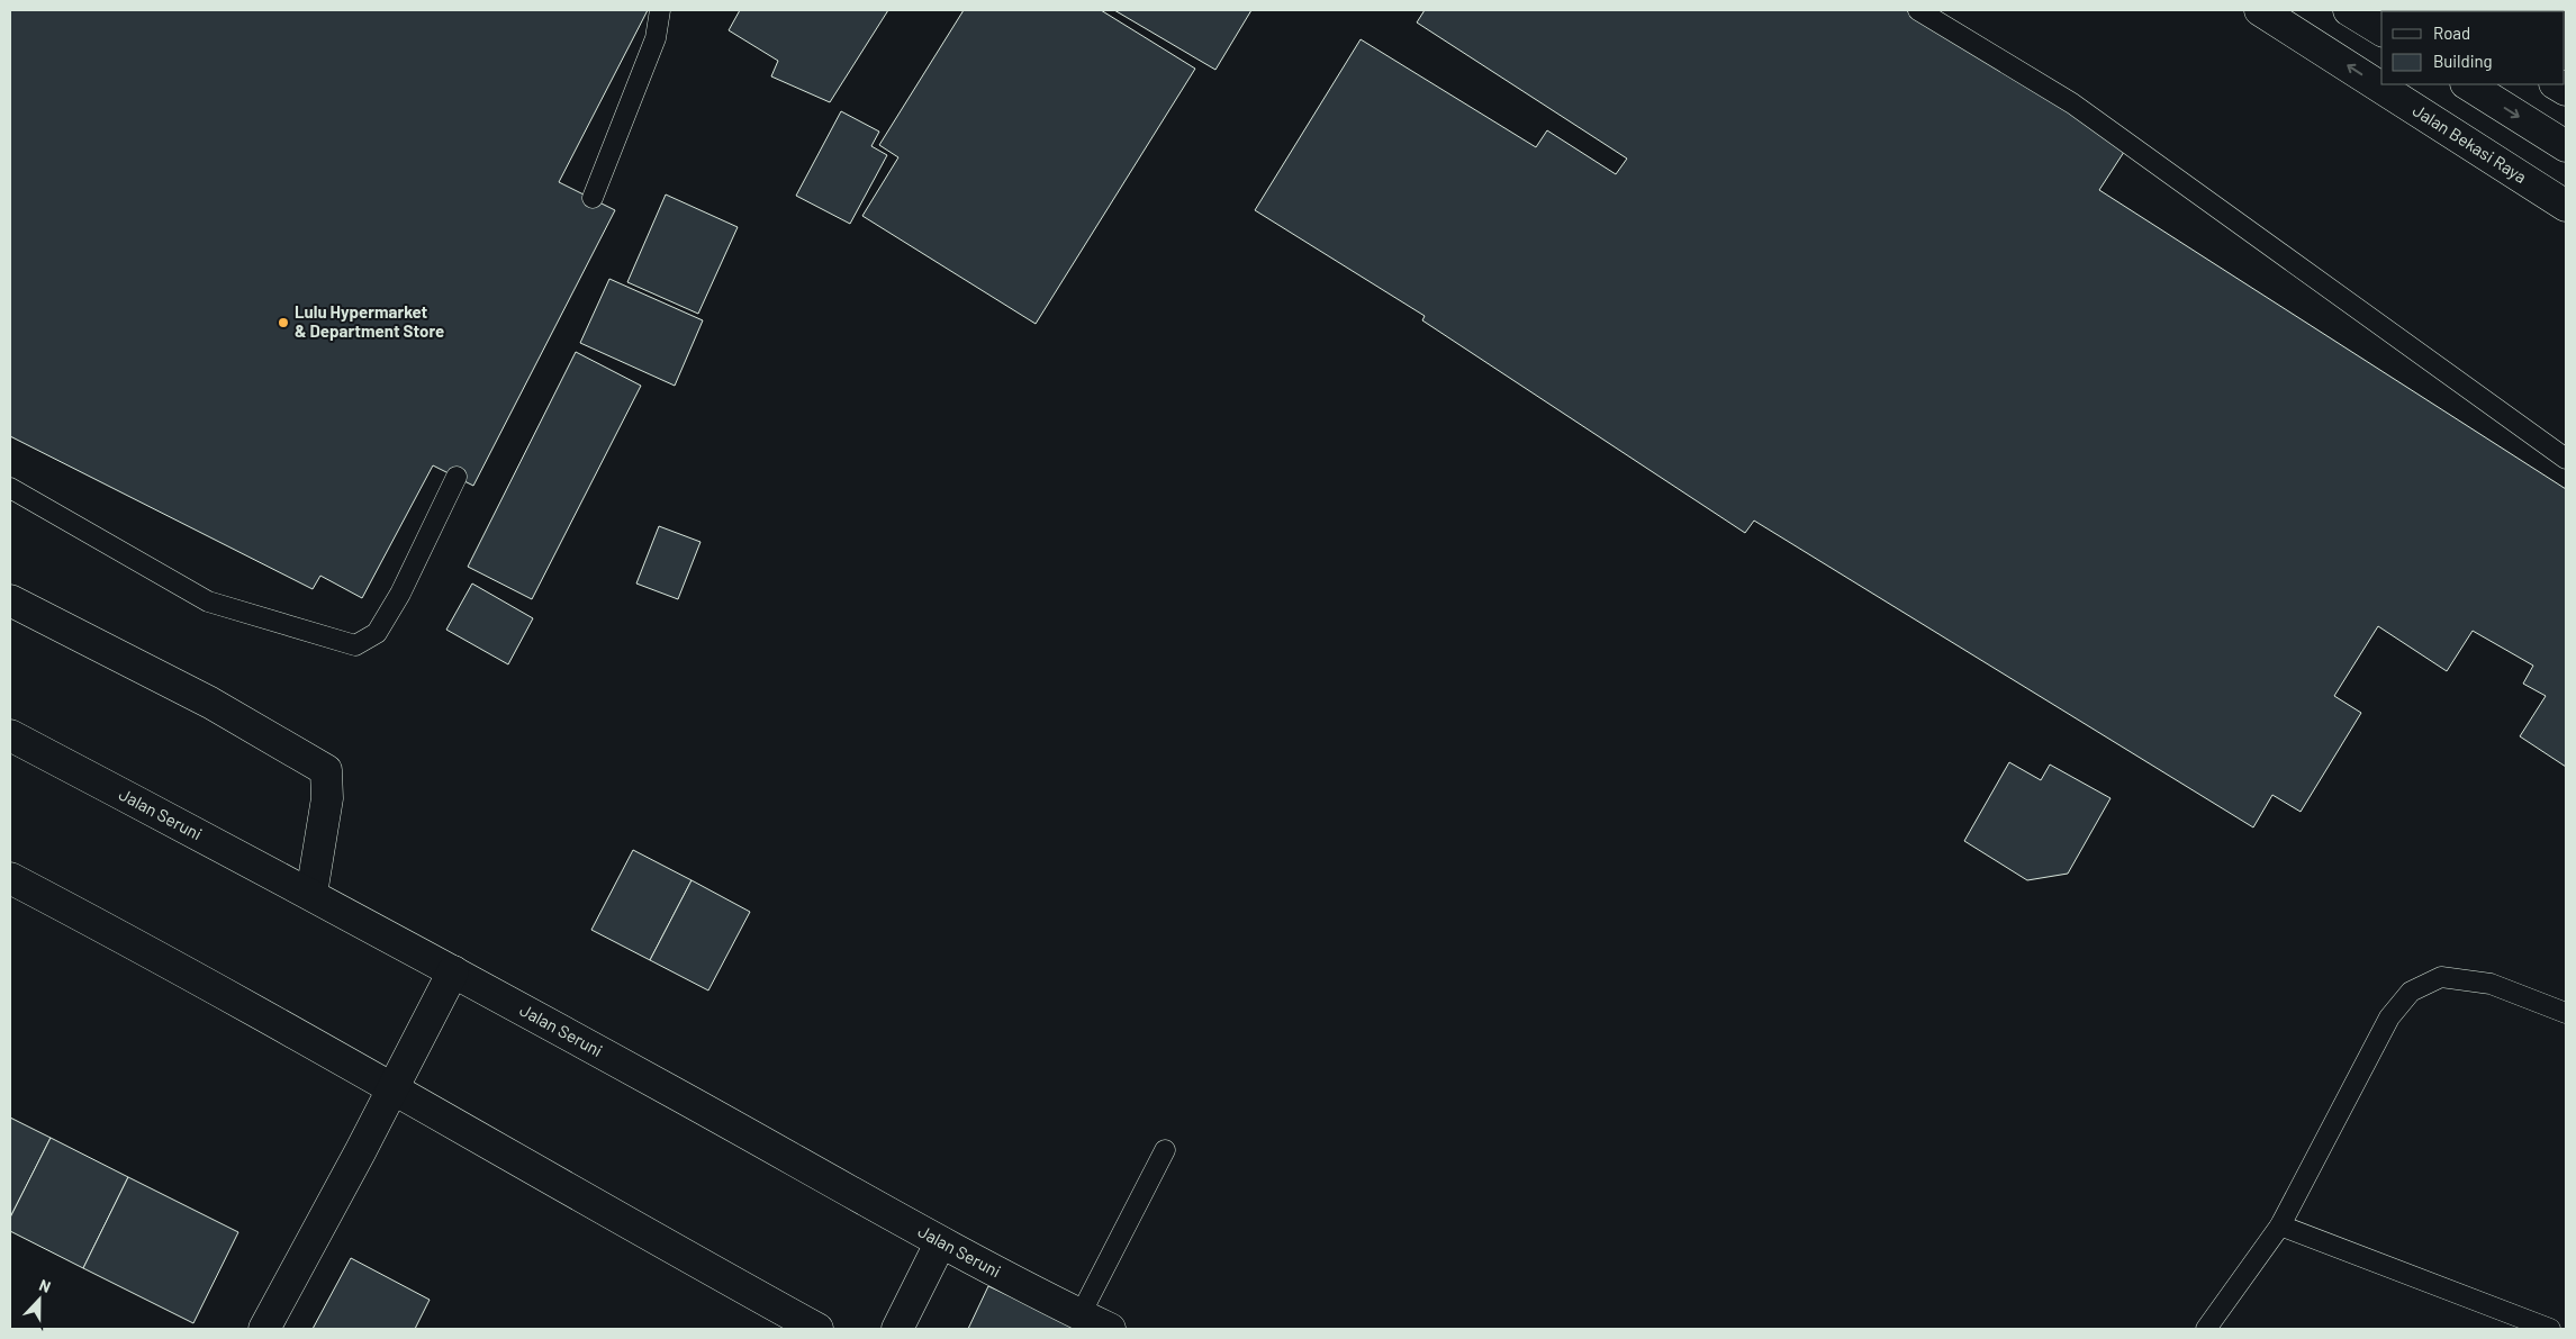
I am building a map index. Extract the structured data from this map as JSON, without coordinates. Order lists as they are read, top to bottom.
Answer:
{
  "streets": {
    "main road": ["Jalan Bekasi Raya", "Jalan Seruni"]
  },
  "places": ["Lulu Hypermarket & Department Store"],
  "legend": ["Road", "Building"],
  "north": "top"
}
